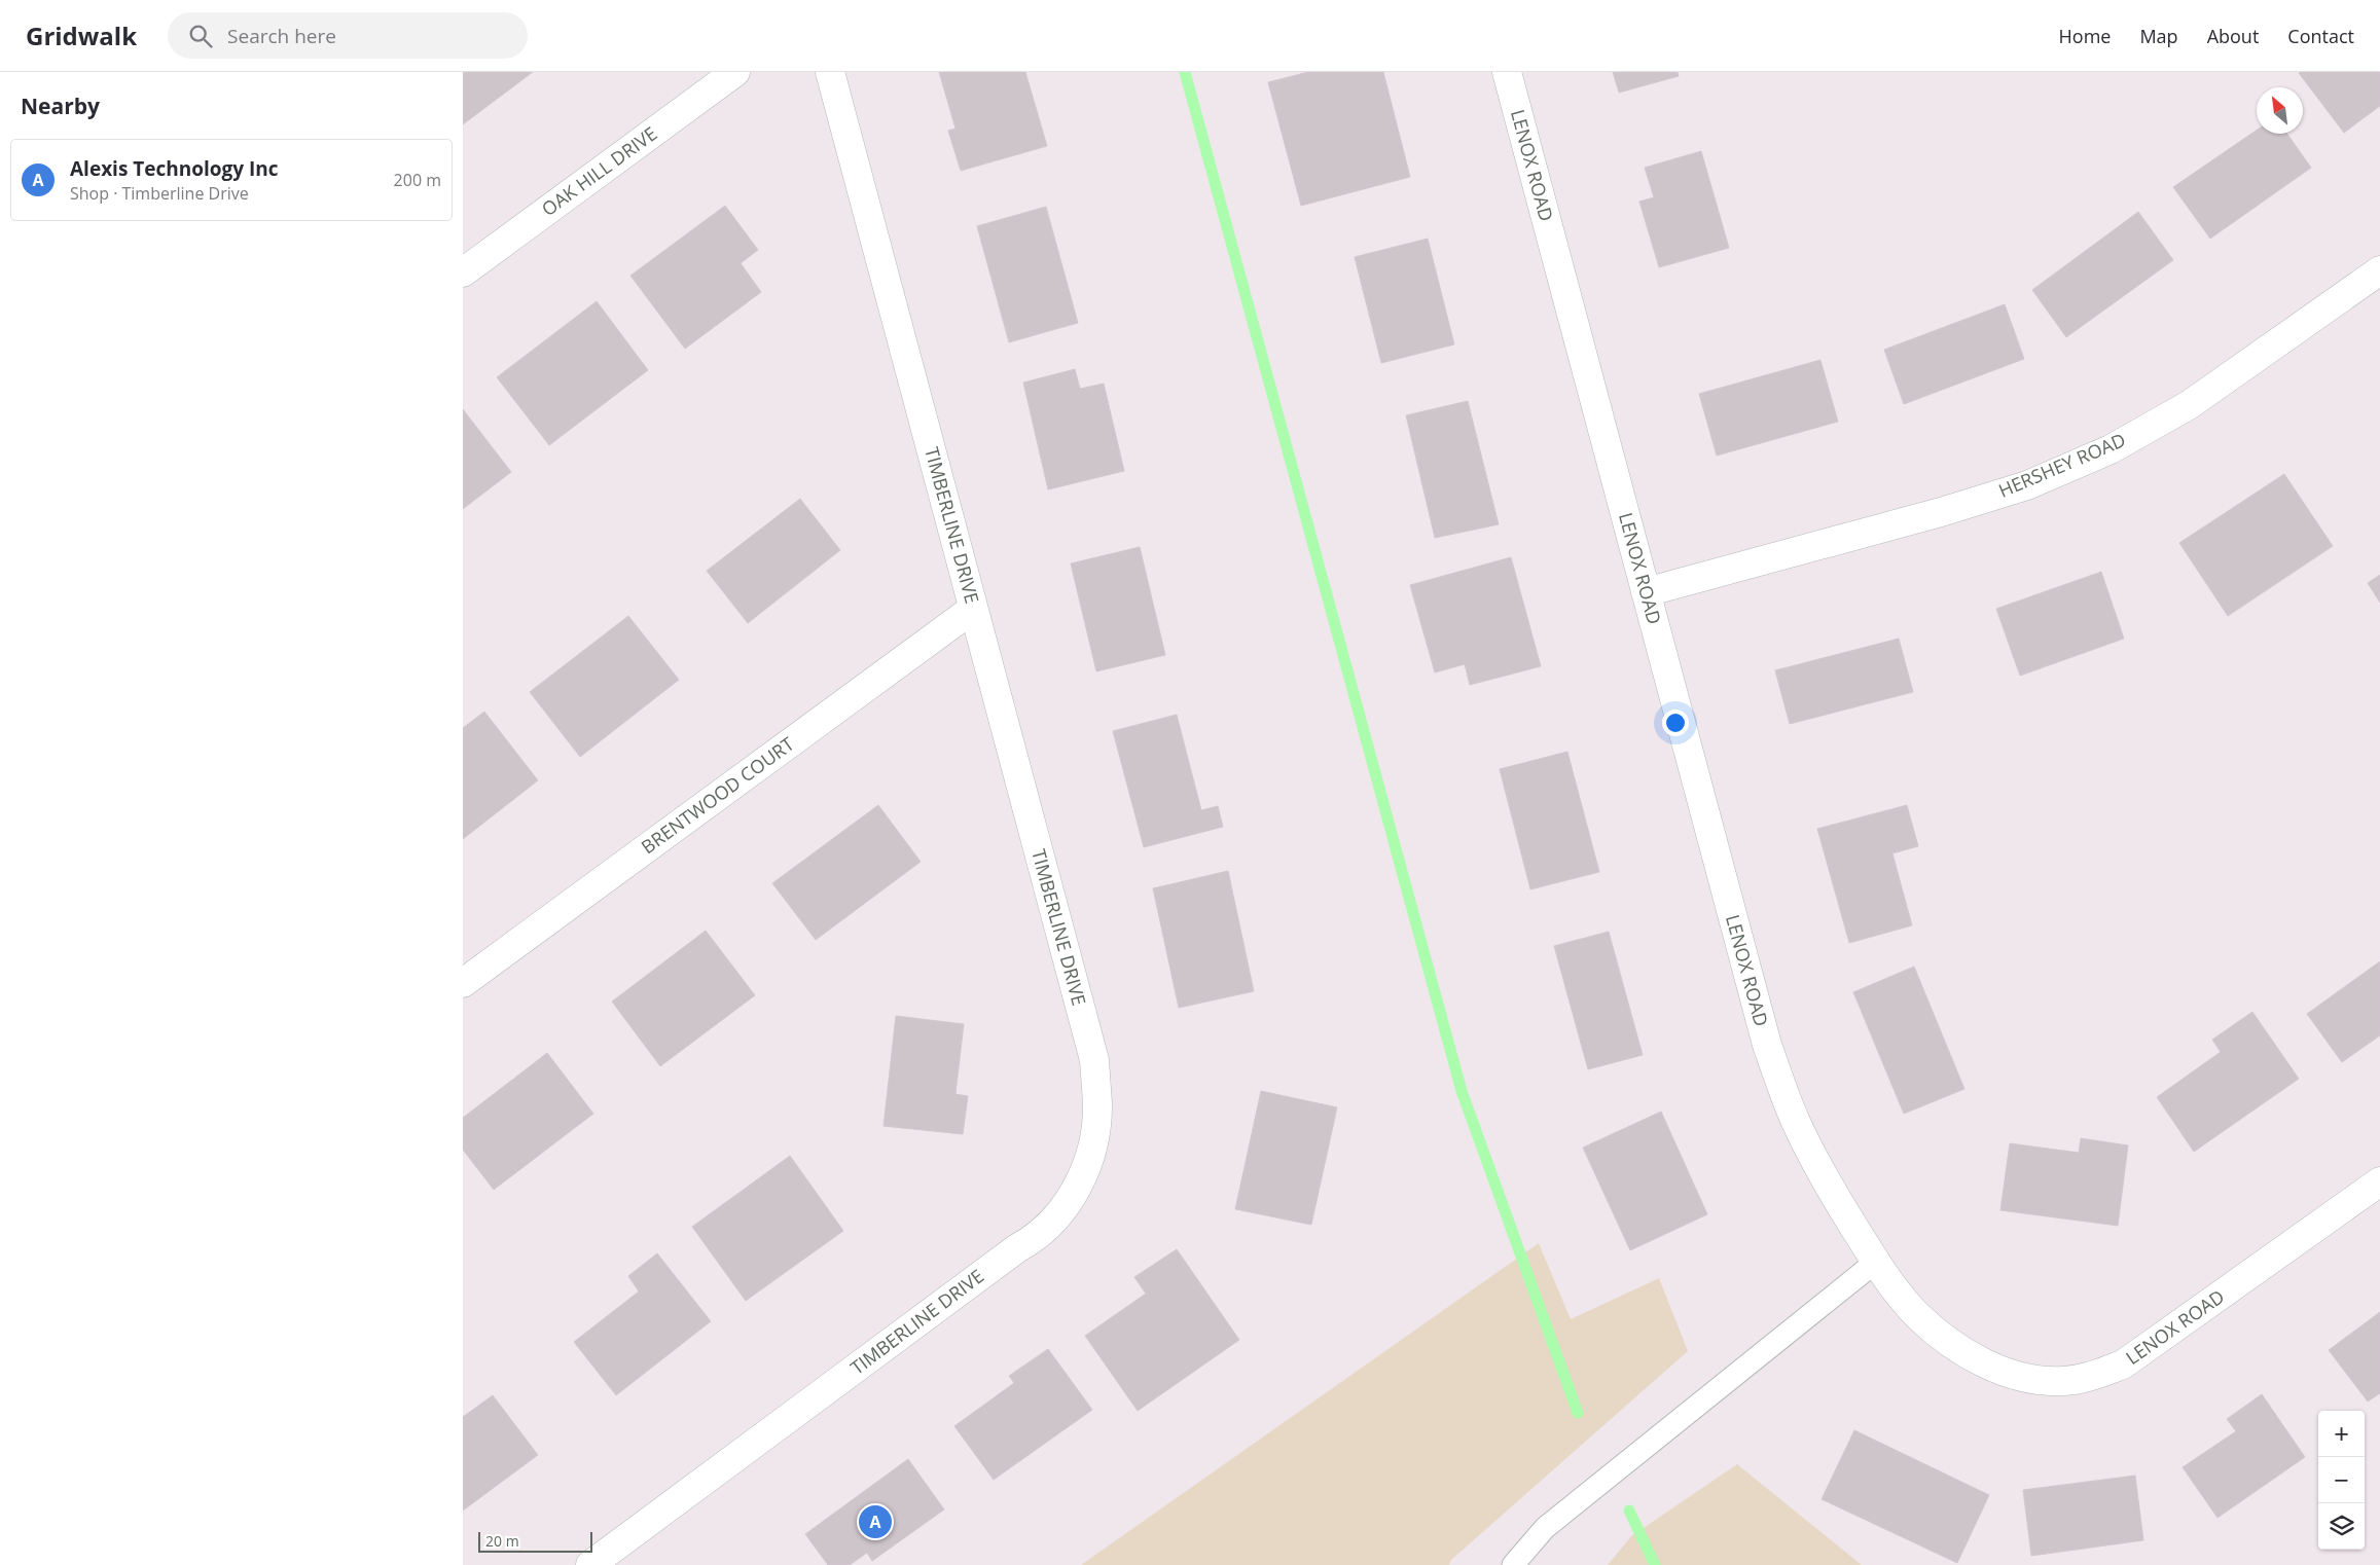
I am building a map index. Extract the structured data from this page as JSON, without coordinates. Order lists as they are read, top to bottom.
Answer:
{
  "streets": {
    "street": [
      "LENOX ROAD",
      "OAK HILL DRIVE",
      "HERSHEY ROAD",
      "TIMBERLINE DRIVE",
      "BRENTWOOD COURT"
    ]
  },
  "crossings": [
    ["LENOX ROAD", "HERSHEY ROAD"],
    ["TIMBERLINE DRIVE", "BRENTWOOD COURT"]
  ],
  "scale_bar": "20 m",
  "north": "top left",
  "page": {
    "header": "Gridwalk",
    "search": "Search here",
    "nav": [
      "Home",
      "Map",
      "About",
      "Contact"
    ],
    "heading": "Nearby",
    "list": [
      {
        "mark": "A",
        "name": "Alexis Technology Inc",
        "note": "Shop · Timberline Drive",
        "value": "200 m"
      }
    ],
    "map_buttons": ["+", "−"],
    "pins": "A",
    "scale": "20 m"
  }
}
